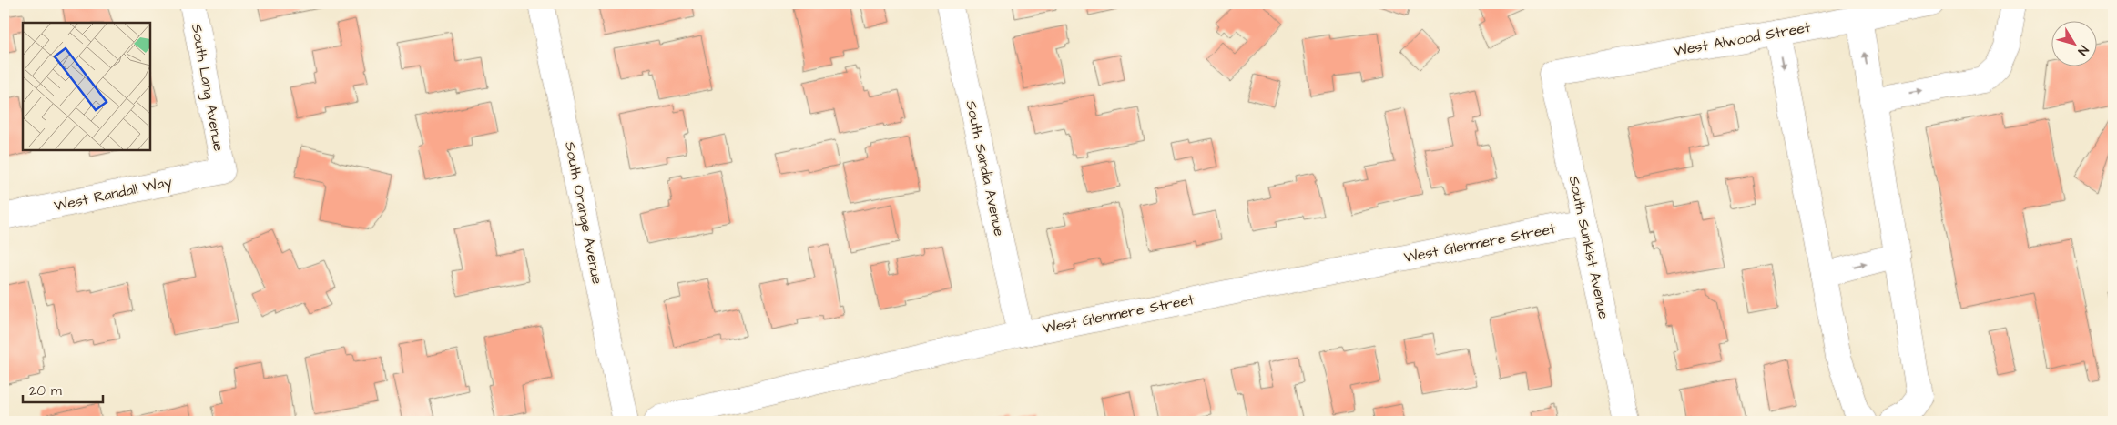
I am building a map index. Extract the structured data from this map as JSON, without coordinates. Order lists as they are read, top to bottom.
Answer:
{
  "streets": {
    "street": [
      "West Alwood Street",
      "South Lang Avenue",
      "South Sandia Avenue",
      "West Randall Way",
      "South Orange Avenue",
      "West Glenmere Street",
      "South Sunkist Avenue"
    ]
  },
  "crossings": [
    ["West Alwood Street", "South Sunkist Avenue"],
    ["South Lang Avenue", "West Randall Way"],
    ["South Sandia Avenue", "West Glenmere Street"],
    ["West Glenmere Street", "South Sunkist Avenue"]
  ],
  "scale_bar": "20 m",
  "north": "bottom right"
}
